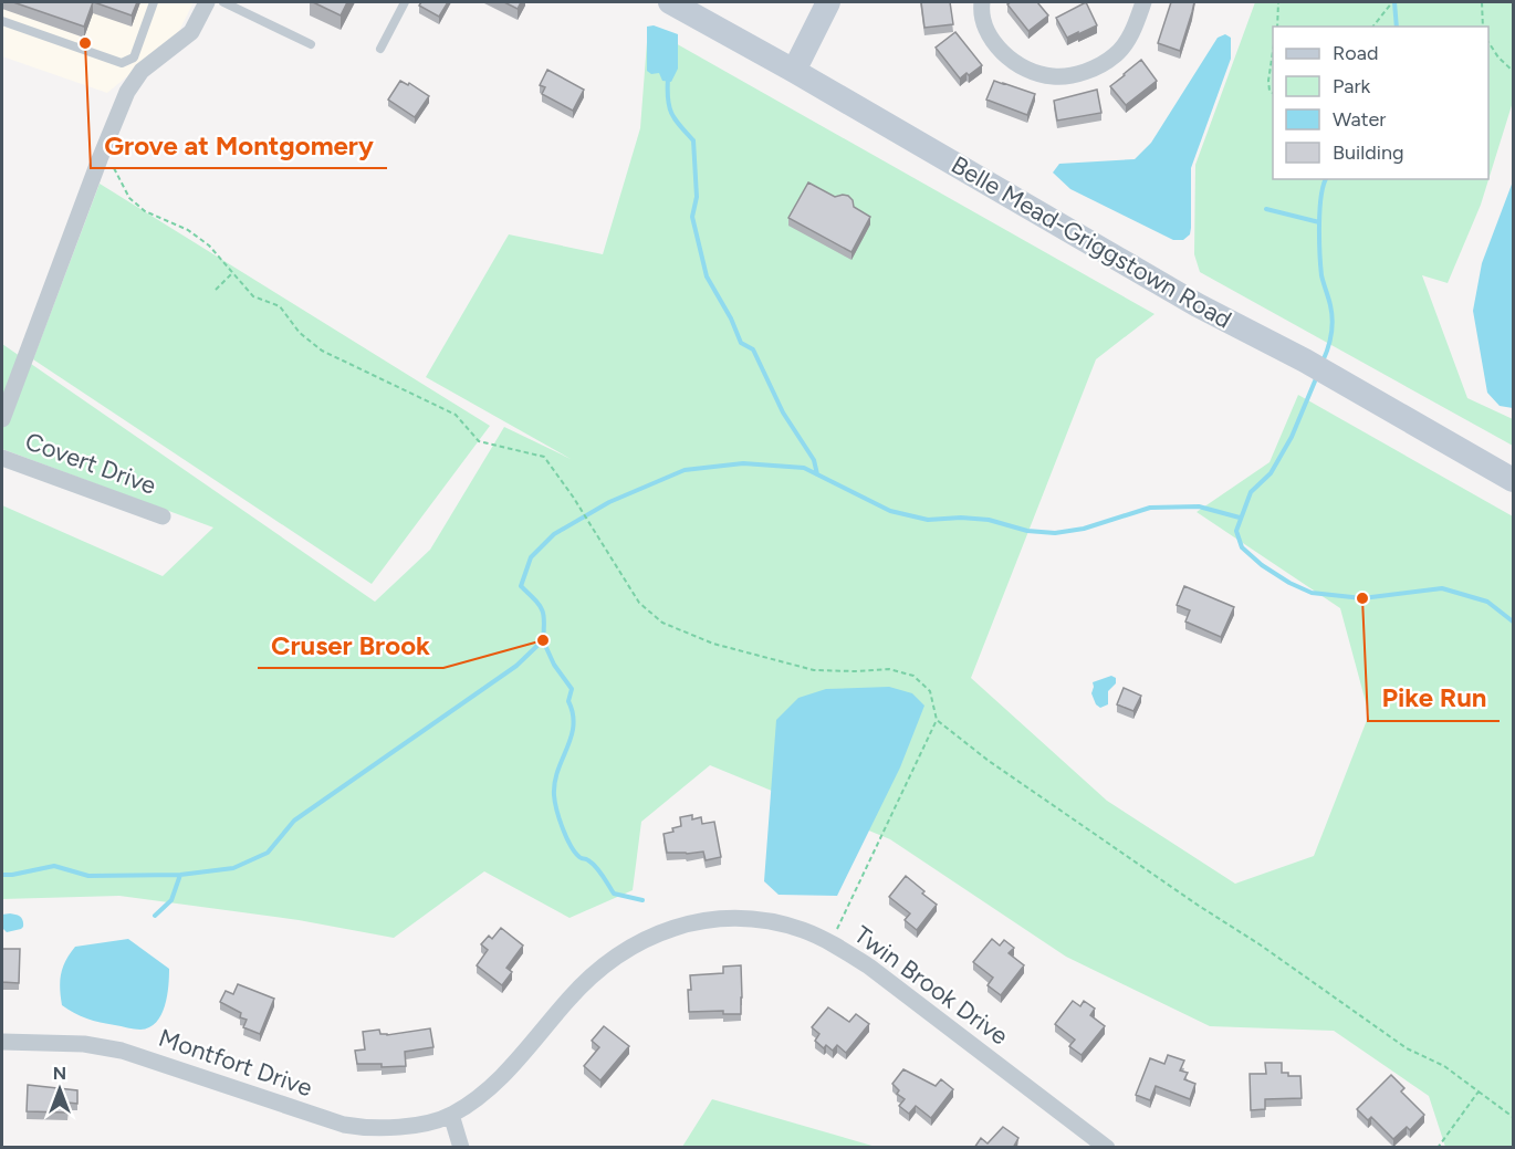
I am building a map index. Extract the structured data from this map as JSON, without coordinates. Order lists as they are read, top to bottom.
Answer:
{
  "streets": {
    "street": [
      "Belle Mead-Griggstown Road",
      "Covert Drive",
      "Twin Brook Drive",
      "Montfort Drive"
    ]
  },
  "crossings": [
    ["Twin Brook Drive", "Montfort Drive"]
  ],
  "places": ["Grove at Montgomery", "Pike Run", "Cruser Brook"],
  "legend": [
    "Road",
    "Park",
    "Water",
    "Building"
  ],
  "north": "top"
}
